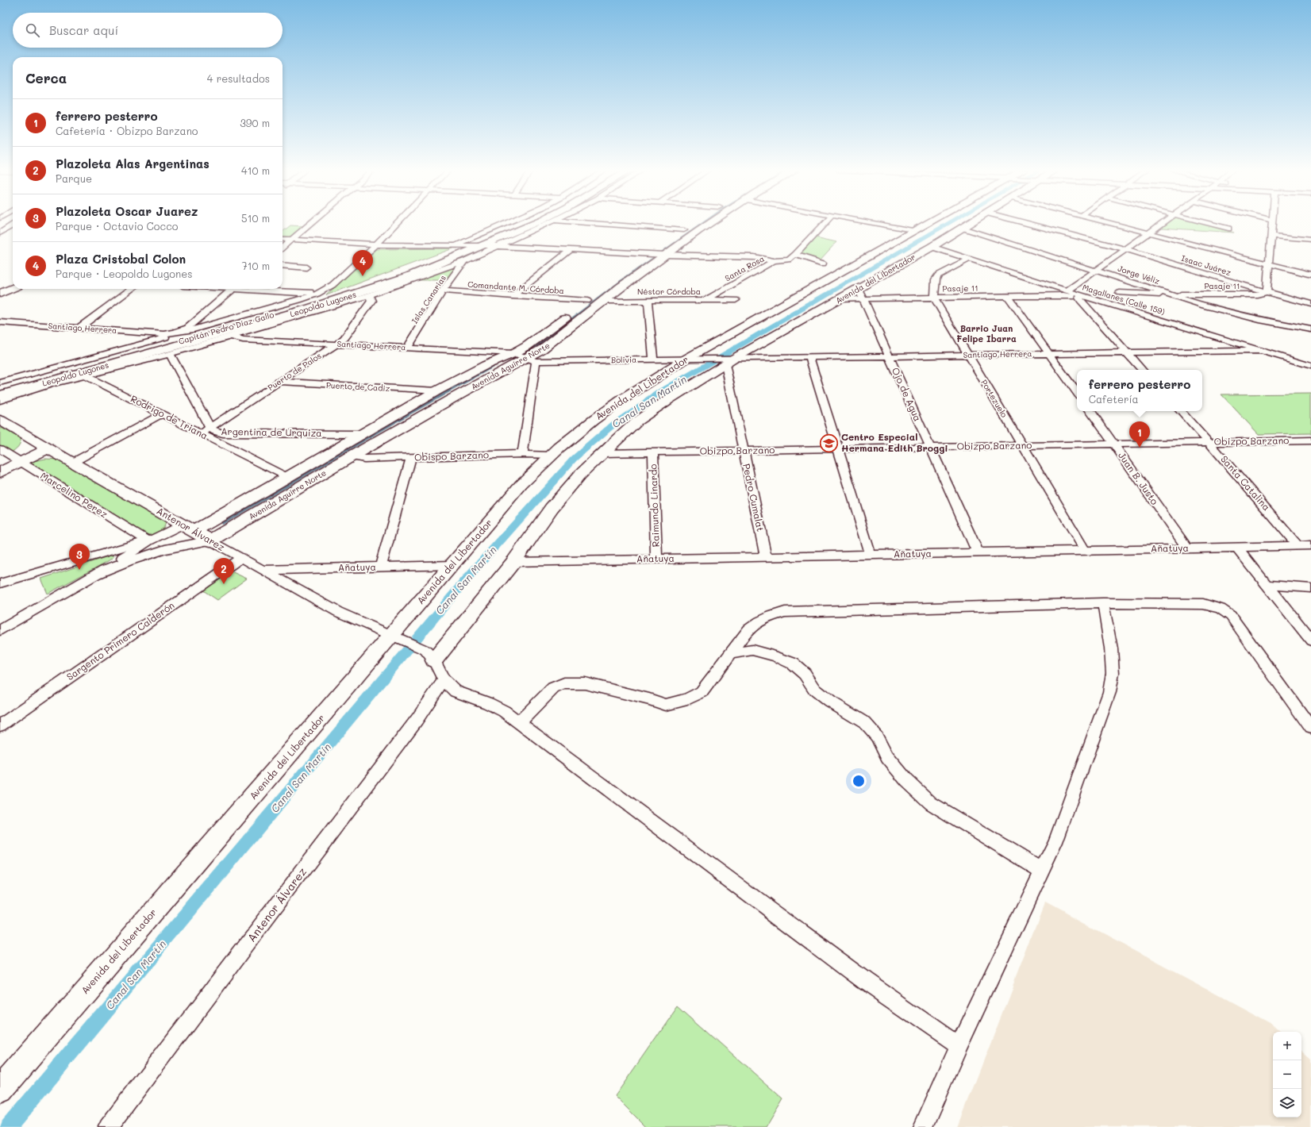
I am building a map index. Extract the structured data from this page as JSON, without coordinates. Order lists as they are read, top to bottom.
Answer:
{
  "streets": {
    "main road": [
      "Avenida del Libertador",
      "Leopoldo Lugones",
      "Avenida Aguirre Norte",
      "Antenor Álvarez"
    ],
    "street": [
      "Isaac Juárez",
      "Santa Rosa",
      "Jorge Véliz",
      "Pasaje 11",
      "Comandante M. Córdoba",
      "Néstor Córdoba",
      "Islas Canarias",
      "Magallanes (Calle 159)",
      "Santiago Herrera",
      "Capitán Pedro Díaz Gallo",
      "Bolivia",
      "Puerto de Palos",
      "Puerto de Cadiz",
      "Ojo de Agua",
      "Portezuelo",
      "Rodrigo de Triana",
      "Argentina de Urquiza",
      "Obizpo Barzano",
      "Obispo Barzano",
      "Juan B. Justo",
      "Santa Catalina",
      "Marcelino Perez",
      "Pedro Cumalat",
      "Raimundo Linardo",
      "Añatuya",
      "Sargento Primero Calderón"
    ]
  },
  "crossings": [
    ["Isaac Juárez", "Pasaje 11"],
    ["Santa Rosa", "Néstor Córdoba"],
    ["Jorge Véliz", "Avenida del Libertador"],
    ["Jorge Véliz", "Pasaje 11"],
    ["Avenida del Libertador", "Pasaje 11"],
    ["Avenida del Libertador", "Magallanes (Calle 159)"],
    ["Avenida del Libertador", "Santiago Herrera"],
    ["Avenida del Libertador", "Bolivia"],
    ["Avenida del Libertador", "Ojo de Agua"],
    ["Avenida del Libertador", "Obizpo Barzano"],
    ["Avenida del Libertador", "Obispo Barzano"],
    ["Avenida del Libertador", "Pedro Cumalat"],
    ["Avenida del Libertador", "Antenor Álvarez"],
    ["Avenida del Libertador", "Añatuya"],
    ["Pasaje 11", "Magallanes (Calle 159)"],
    ["Pasaje 11", "Ojo de Agua"],
    ["Pasaje 11", "Portezuelo"],
    ["Comandante M. Córdoba", "Islas Canarias"],
    ["Comandante M. Córdoba", "Avenida Aguirre Norte"],
    ["Néstor Córdoba", "Avenida Aguirre Norte"],
    ["Islas Canarias", "Santiago Herrera"],
    ["Islas Canarias", "Capitán Pedro Díaz Gallo"],
    ["Magallanes (Calle 159)", "Santiago Herrera"],
    ["Leopoldo Lugones", "Santiago Herrera"],
    ["Santiago Herrera", "Capitán Pedro Díaz Gallo"],
    ["Santiago Herrera", "Bolivia"],
    ["Santiago Herrera", "Avenida Aguirre Norte"],
    ["Santiago Herrera", "Puerto de Palos"],
    ["Santiago Herrera", "Ojo de Agua"],
    ["Santiago Herrera", "Portezuelo"],
    ["Santiago Herrera", "Pedro Cumalat"],
    ["Capitán Pedro Díaz Gallo", "Puerto de Palos"],
    ["Capitán Pedro Díaz Gallo", "Rodrigo de Triana"],
    ["Capitán Pedro Díaz Gallo", "Argentina de Urquiza"],
    ["Bolivia", "Avenida Aguirre Norte"],
    ["Bolivia", "Pedro Cumalat"],
    ["Avenida Aguirre Norte", "Puerto de Cadiz"],
    ["Avenida Aguirre Norte", "Rodrigo de Triana"],
    ["Avenida Aguirre Norte", "Argentina de Urquiza"],
    ["Avenida Aguirre Norte", "Obispo Barzano"],
    ["Avenida Aguirre Norte", "Antenor Álvarez"],
    ["Puerto de Palos", "Puerto de Cadiz"],
    ["Puerto de Palos", "Rodrigo de Triana"],
    ["Puerto de Palos", "Argentina de Urquiza"],
    ["Ojo de Agua", "Obizpo Barzano"],
    ["Ojo de Agua", "Añatuya"],
    ["Portezuelo", "Obizpo Barzano"],
    ["Portezuelo", "Añatuya"],
    ["Obizpo Barzano", "Juan B. Justo"],
    ["Obizpo Barzano", "Santa Catalina"],
    ["Obizpo Barzano", "Pedro Cumalat"],
    ["Obizpo Barzano", "Raimundo Linardo"],
    ["Juan B. Justo", "Añatuya"],
    ["Santa Catalina", "Añatuya"],
    ["Pedro Cumalat", "Añatuya"],
    ["Raimundo Linardo", "Añatuya"],
    ["Antenor Álvarez", "Añatuya"],
    ["Antenor Álvarez", "Sargento Primero Calderón"]
  ],
  "districts": ["Barrio Juan Felipe Ibarra"],
  "water": ["Canal San Martín"],
  "places": {
    "school or university": ["Centro Especial Hermana Edith Broggi"]
  },
  "page": {
    "search": "Buscar aquí",
    "heading": ["Cerca", "4 resultados"],
    "list": [
      {
        "mark": "1",
        "name": "ferrero pesterro",
        "note": "Cafetería · Obizpo Barzano",
        "value": "390 m"
      },
      {
        "mark": "2",
        "name": "Plazoleta Alas Argentinas",
        "note": "Parque",
        "value": "410 m"
      },
      {
        "mark": "3",
        "name": "Plazoleta Oscar Juarez",
        "note": "Parque · Octavio Cocco",
        "value": "510 m"
      },
      {
        "mark": "4",
        "name": "Plaza Cristobal Colon",
        "note": "Parque · Leopoldo Lugones",
        "value": "710 m"
      }
    ],
    "pins": [
      "4",
      "1",
      "3",
      "2"
    ],
    "popup": ["ferrero pesterro", "Cafetería"],
    "map_buttons": ["+", "−"]
  }
}
